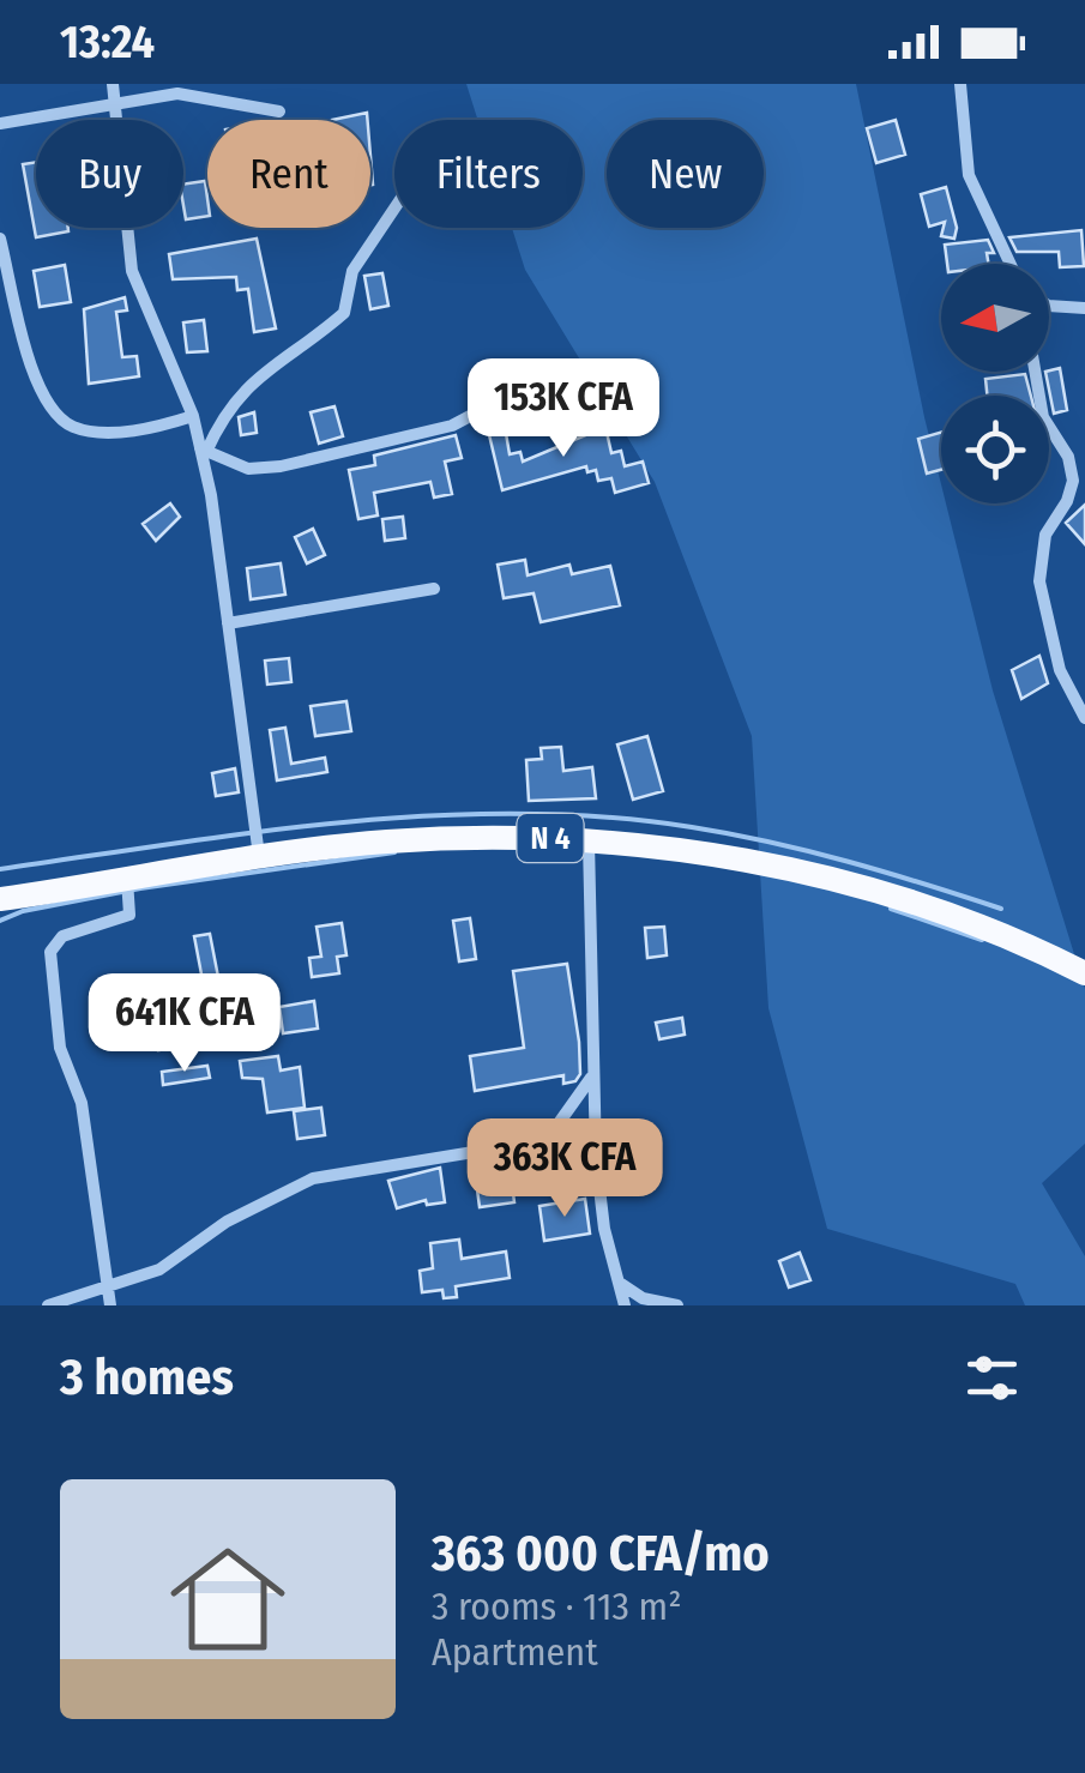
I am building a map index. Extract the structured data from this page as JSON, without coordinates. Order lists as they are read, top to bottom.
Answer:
{
  "streets": {
    "highway": ["N 4"]
  },
  "north": "left",
  "page": {
    "status": "13:24",
    "chip": [
      "Buy",
      "Rent",
      "Filters",
      "New"
    ],
    "price": ["153K CFA", "641K CFA", "363K CFA"],
    "heading": "3 homes",
    "list": [
      {
        "name": "363 000 CFA/mo",
        "note": "3 rooms · 113 m² · Apartment"
      }
    ]
  }
}
